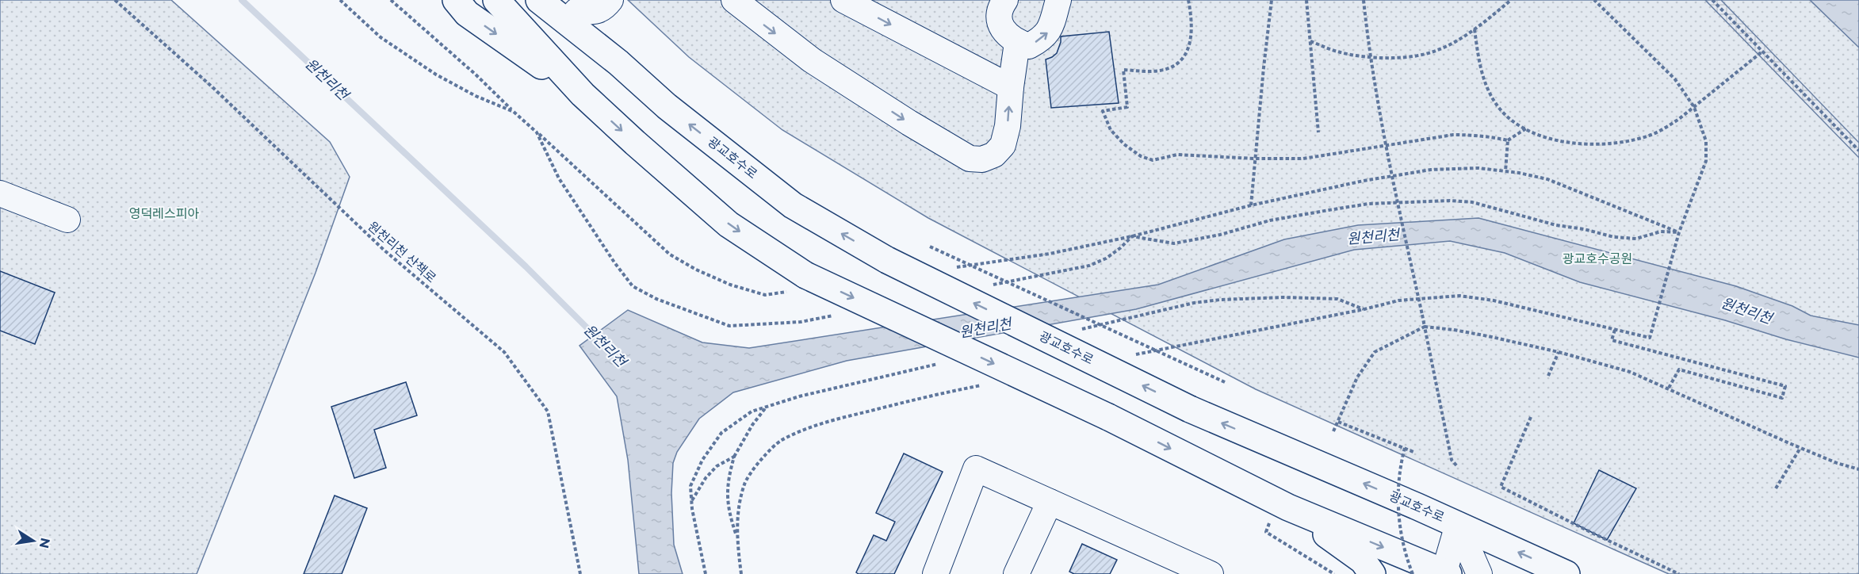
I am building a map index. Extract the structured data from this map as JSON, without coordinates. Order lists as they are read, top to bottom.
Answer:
{
  "streets": {
    "main road": ["광교호수로"],
    "path": ["원천리천 산책로"]
  },
  "water": ["원천리천"],
  "parks": ["영덕레스피아", "광교호수공원"],
  "north": "right"
}
